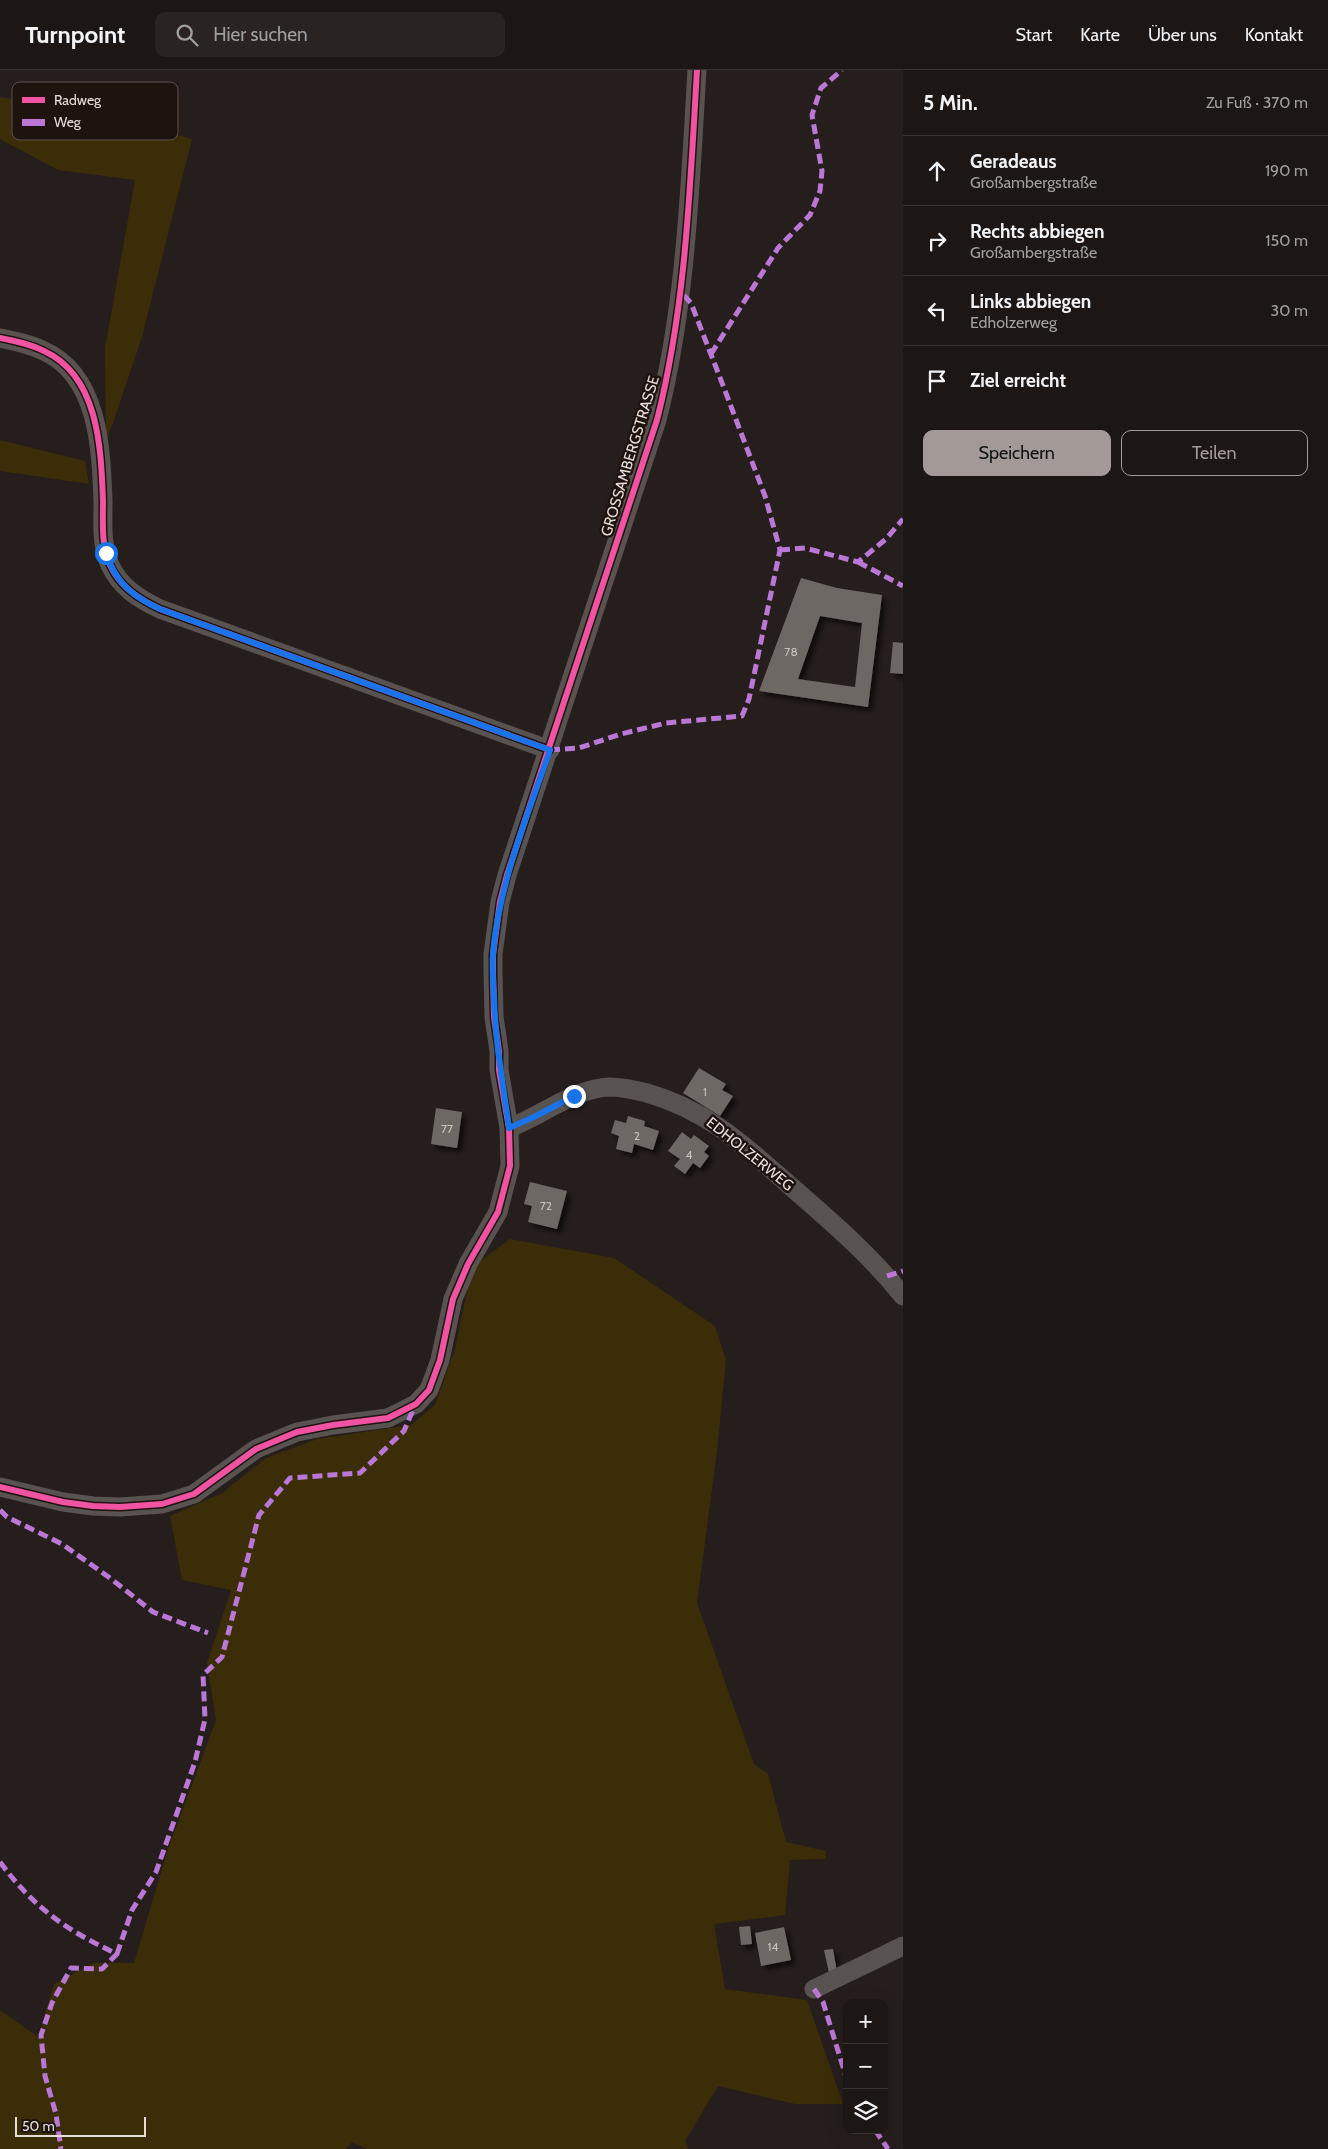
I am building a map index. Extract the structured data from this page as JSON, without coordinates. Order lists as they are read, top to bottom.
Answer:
{
  "streets": {
    "street": ["GROSSAMBERGSTRASSE", "EDHOLZERWEG"]
  },
  "crossings": [
    ["GROSSAMBERGSTRASSE", "EDHOLZERWEG"]
  ],
  "house_numbers": [
    "78",
    "1",
    "77",
    "2",
    "4",
    "72",
    "14"
  ],
  "legend": ["Radweg", "Weg"],
  "scale_bar": "50 m",
  "page": {
    "header": "Turnpoint",
    "search": "Hier suchen",
    "nav": [
      "Start",
      "Karte",
      "Über uns",
      "Kontakt"
    ],
    "heading": ["5 Min.", "Zu Fuß · 370 m"],
    "list": [
      ["Geradeaus", "Großambergstraße", "190 m"],
      ["Rechts abbiegen", "Großambergstraße", "150 m"],
      ["Links abbiegen", "Edholzerweg", "30 m"],
      "Ziel erreicht"
    ],
    "buttons": ["Speichern", "Teilen"],
    "map_buttons": ["+", "−"],
    "scale": "50 m"
  }
}
